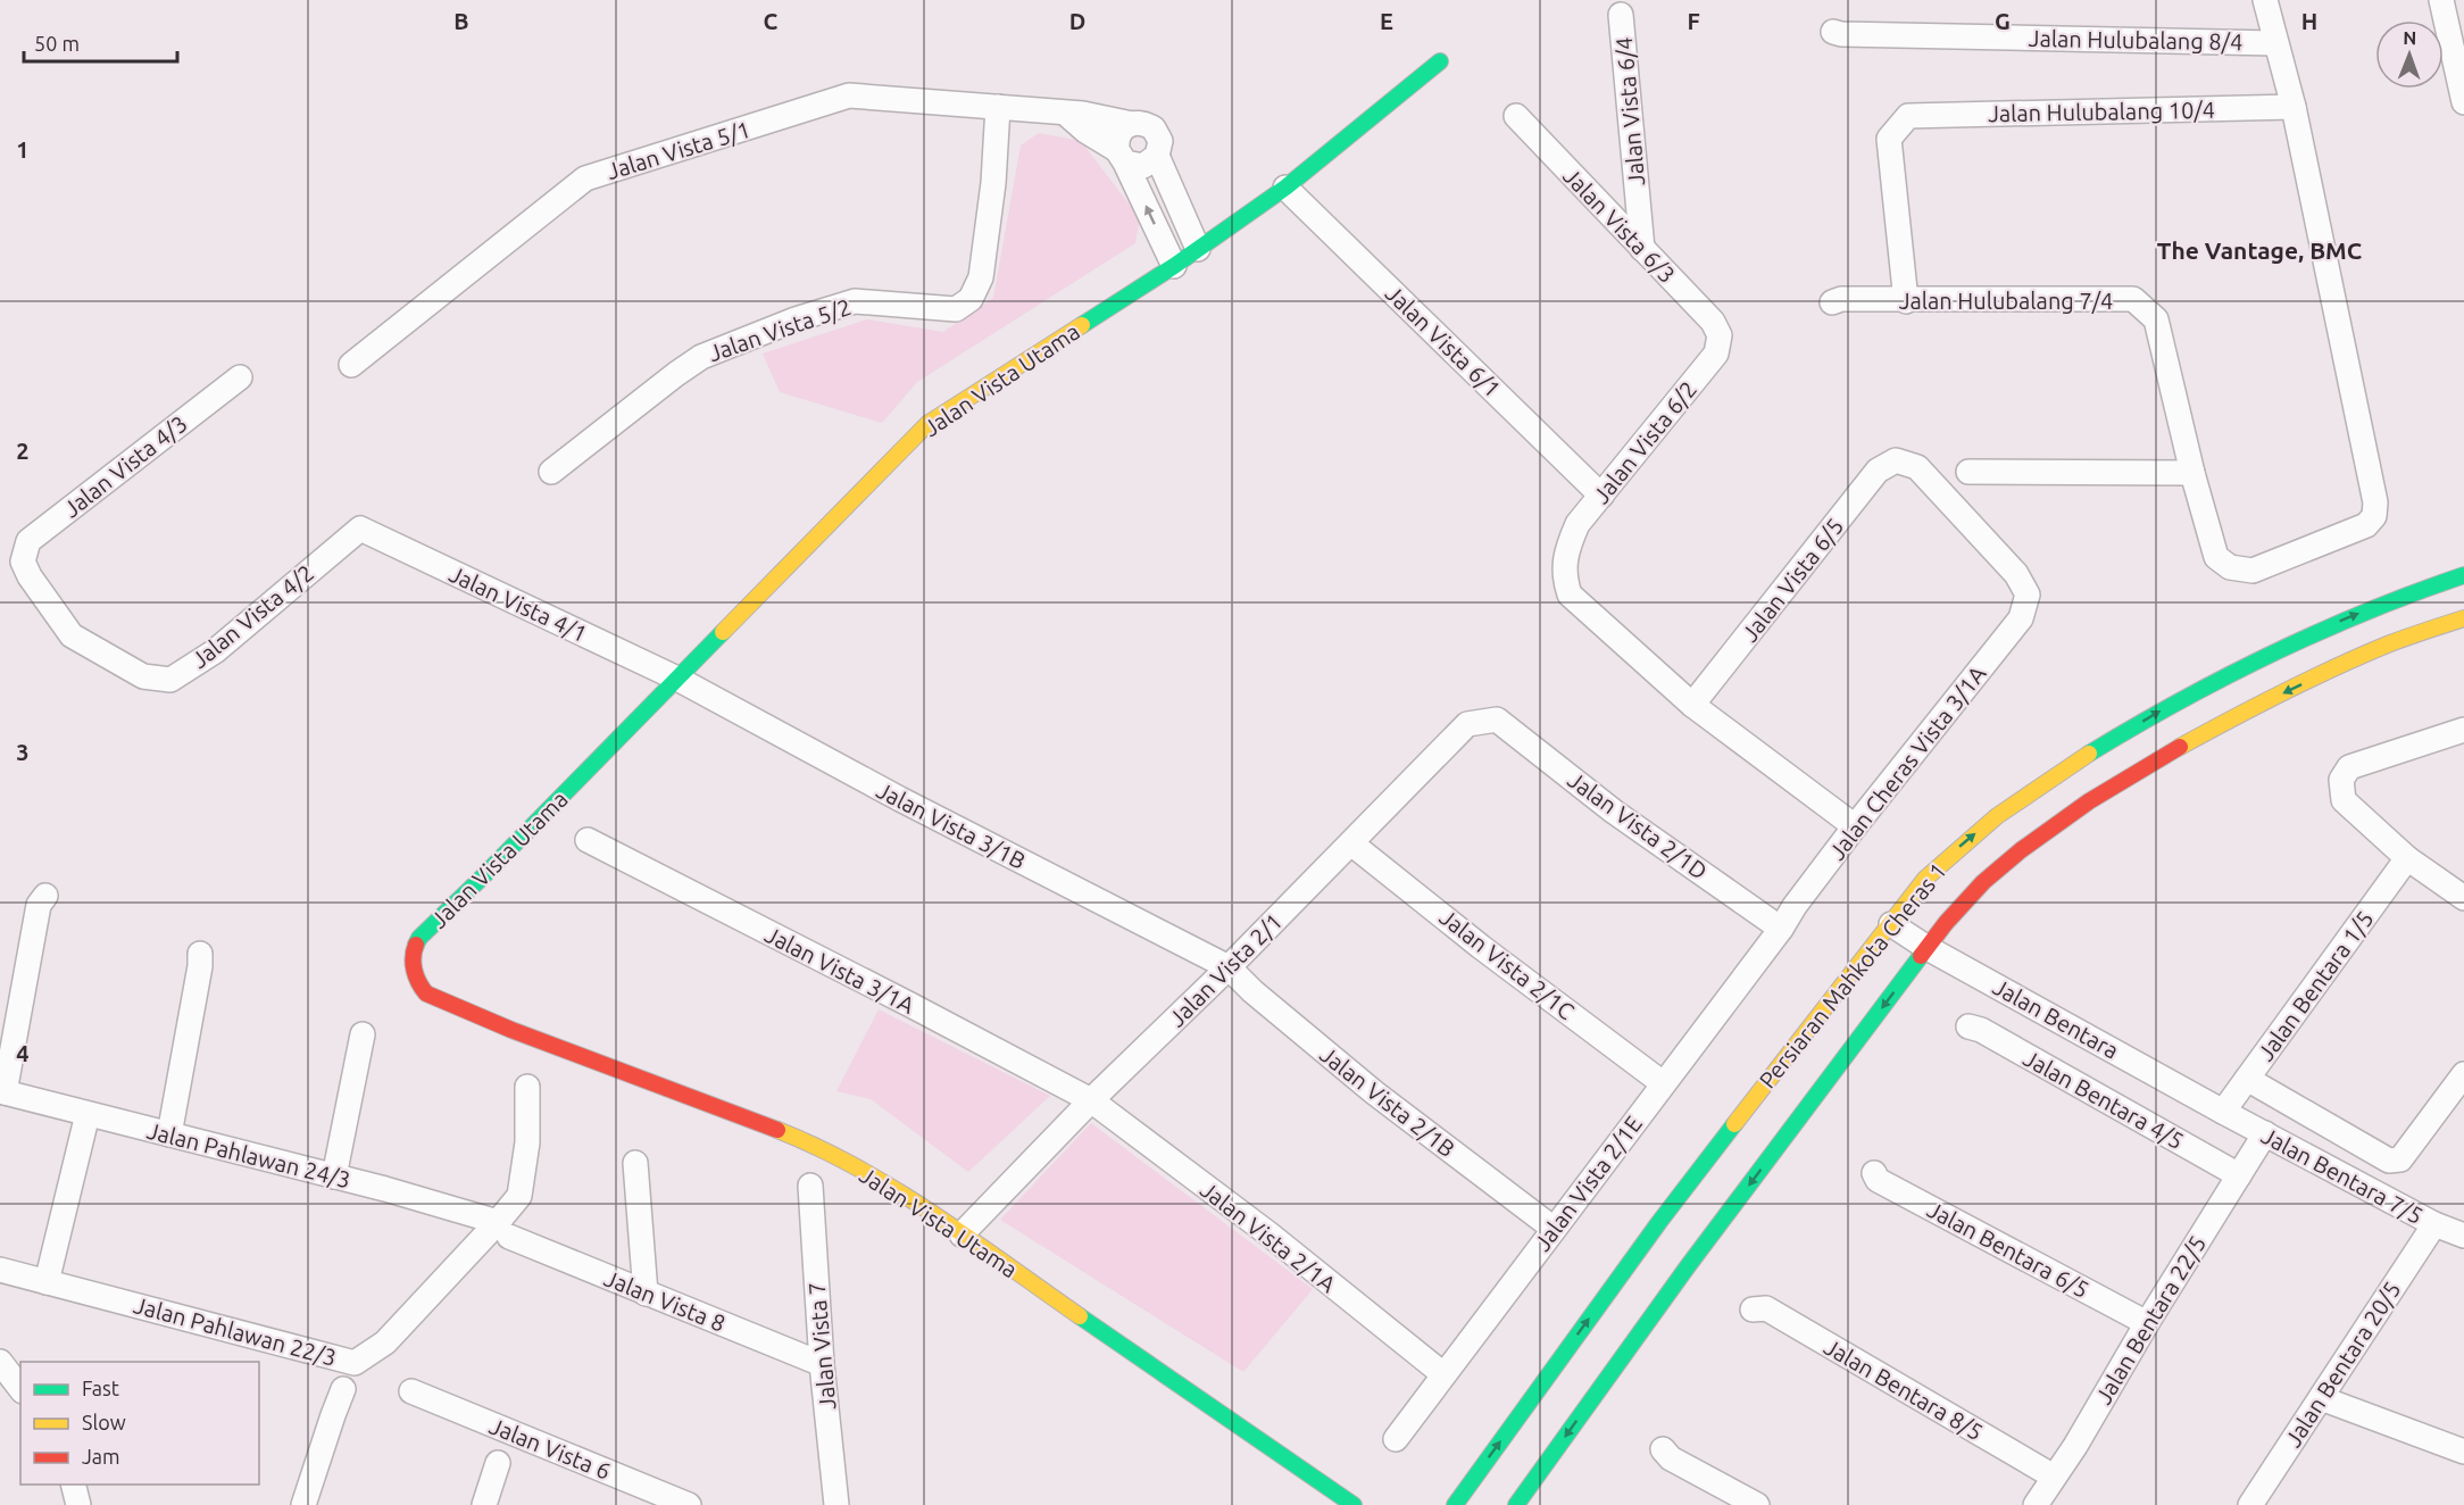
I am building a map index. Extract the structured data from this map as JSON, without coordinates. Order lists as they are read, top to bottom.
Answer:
{
  "streets": {
    "main road": ["Jalan Vista Utama", "Persiaran Mahkota Cheras 1"],
    "street": [
      "Jalan Hulubalang 8/4",
      "Jalan Vista 6/4",
      "Jalan Hulubalang 10/4",
      "Jalan Vista 5/1",
      "Jalan Vista 6/3",
      "Jalan Hulubalang 7/4",
      "Jalan Vista 5/2",
      "Jalan Vista 6/1",
      "Jalan Vista 6/2",
      "Jalan Vista 4/3",
      "Jalan Vista 6/5",
      "Jalan Vista 4/1",
      "Jalan Vista 4/2",
      "Jalan Cheras Vista 3/1A",
      "Jalan Vista 3/1B",
      "Jalan Vista 2/1D",
      "Jalan Vista 2/1C",
      "Jalan Vista 3/1A",
      "Jalan Vista 2/1",
      "Jalan Bentara 1/5",
      "Jalan Bentara",
      "Jalan Bentara 4/5",
      "Jalan Vista 2/1B",
      "Jalan Pahlawan 24/3",
      "Jalan Bentara 7/5",
      "Jalan Vista 2/1E",
      "Jalan Vista 2/1A",
      "Jalan Bentara 6/5",
      "Jalan Vista 8",
      "Jalan Bentara 22/5",
      "Jalan Pahlawan 22/3",
      "Jalan Vista 7",
      "Jalan Bentara 20/5",
      "Jalan Bentara 8/5",
      "Jalan Vista 6"
    ]
  },
  "crossings": [
    ["Jalan Vista 6/4", "Jalan Vista 6/3"],
    ["Jalan Hulubalang 10/4", "Jalan Hulubalang 7/4"],
    ["Jalan Vista 5/1", "Jalan Vista 5/2"],
    ["Jalan Vista 6/3", "Jalan Vista 6/2"],
    ["Jalan Vista 6/1", "Jalan Vista Utama"],
    ["Jalan Vista 6/1", "Jalan Vista 6/2"],
    ["Jalan Vista Utama", "Jalan Vista 4/1"],
    ["Jalan Vista Utama", "Jalan Vista 3/1B"],
    ["Jalan Vista Utama", "Jalan Vista 2/1"],
    ["Jalan Vista 6/2", "Jalan Vista 6/5"],
    ["Jalan Vista 4/3", "Jalan Vista 4/2"],
    ["Jalan Vista 6/5", "Jalan Cheras Vista 3/1A"],
    ["Jalan Vista 4/1", "Jalan Vista 4/2"],
    ["Jalan Vista 4/1", "Jalan Vista 3/1B"],
    ["Jalan Cheras Vista 3/1A", "Jalan Vista 2/1D"],
    ["Jalan Cheras Vista 3/1A", "Jalan Vista 2/1E"],
    ["Jalan Vista 3/1B", "Jalan Vista 2/1"],
    ["Jalan Vista 3/1B", "Jalan Vista 2/1B"],
    ["Jalan Vista 2/1D", "Jalan Vista 2/1"],
    ["Jalan Vista 2/1D", "Jalan Vista 2/1E"],
    ["Jalan Vista 2/1C", "Jalan Vista 2/1"],
    ["Jalan Vista 2/1C", "Jalan Vista 2/1E"],
    ["Jalan Vista 3/1A", "Jalan Vista 2/1"],
    ["Jalan Vista 3/1A", "Jalan Vista 2/1A"],
    ["Jalan Vista 2/1", "Jalan Vista 2/1B"],
    ["Jalan Vista 2/1", "Jalan Vista 2/1A"],
    ["Persiaran Mahkota Cheras 1", "Jalan Bentara"],
    ["Jalan Bentara 1/5", "Jalan Bentara"],
    ["Jalan Bentara 1/5", "Jalan Bentara 7/5"],
    ["Jalan Bentara", "Jalan Bentara 7/5"],
    ["Jalan Bentara 4/5", "Jalan Bentara 22/5"],
    ["Jalan Vista 2/1B", "Jalan Vista 2/1E"],
    ["Jalan Pahlawan 24/3", "Jalan Vista 8"],
    ["Jalan Pahlawan 24/3", "Jalan Pahlawan 22/3"],
    ["Jalan Bentara 7/5", "Jalan Bentara 22/5"],
    ["Jalan Bentara 7/5", "Jalan Bentara 20/5"],
    ["Jalan Vista 2/1E", "Jalan Vista 2/1A"],
    ["Jalan Bentara 6/5", "Jalan Bentara 22/5"],
    ["Jalan Vista 8", "Jalan Pahlawan 22/3"],
    ["Jalan Vista 8", "Jalan Vista 7"],
    ["Jalan Bentara 22/5", "Jalan Bentara 8/5"]
  ],
  "districts": ["The Vantage, BMC"],
  "legend": ["Fast", "Slow", "Jam"],
  "scale_bar": "50 m",
  "north": "top",
  "grid": {
    "columns": [
      "B",
      "C",
      "D",
      "E",
      "F",
      "G",
      "H"
    ],
    "rows": [
      "1",
      "2",
      "3",
      "4"
    ]
  }
}
